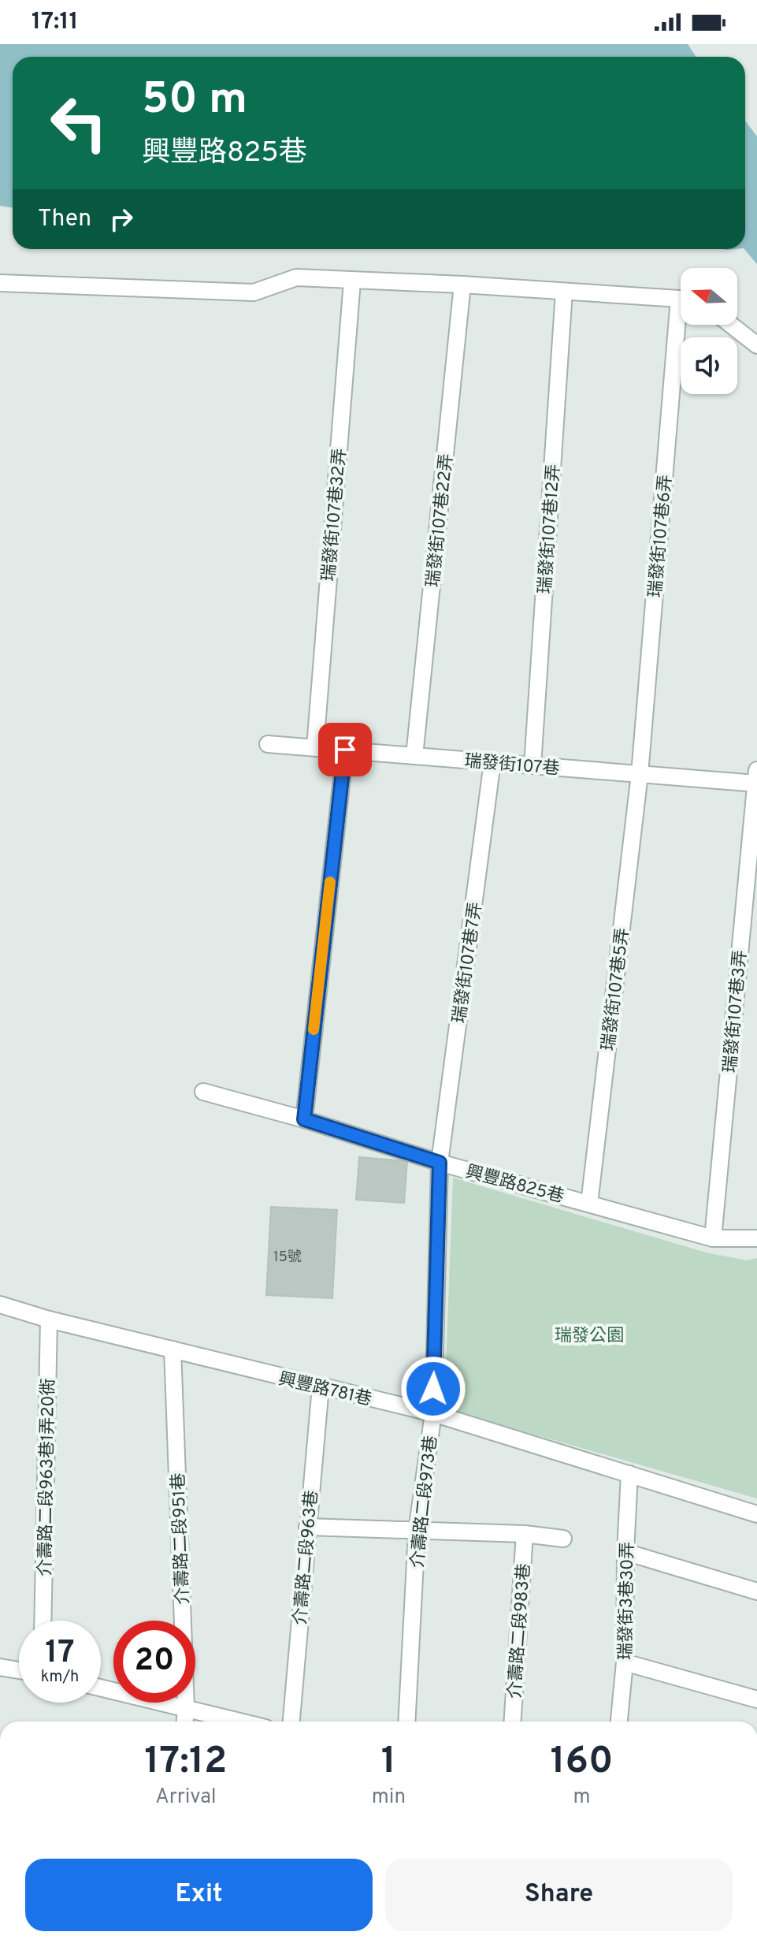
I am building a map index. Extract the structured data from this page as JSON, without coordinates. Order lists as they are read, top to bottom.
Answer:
{
  "streets": {
    "lane": [
      "瑞發街107巷32弄",
      "瑞發街107巷22弄",
      "瑞發街107巷12弄",
      "瑞發街107巷6弄",
      "瑞發街107巷",
      "瑞發街107巷7弄",
      "瑞發街107巷5弄",
      "瑞發街107巷3弄",
      "興豐路825巷",
      "興豐路781巷",
      "介壽路二段963巷1弄20衖",
      "介壽路二段973巷",
      "介壽路二段951巷",
      "介壽路二段963巷",
      "瑞發街3巷30弄",
      "介壽路二段983巷"
    ]
  },
  "crossings": [
    ["瑞發街107巷32弄", "瑞發街107巷"],
    ["瑞發街107巷22弄", "瑞發街107巷"],
    ["瑞發街107巷12弄", "瑞發街107巷"],
    ["瑞發街107巷6弄", "瑞發街107巷"],
    ["瑞發街107巷6弄", "瑞發街107巷5弄"],
    ["瑞發街107巷", "瑞發街107巷7弄"],
    ["瑞發街107巷", "瑞發街107巷5弄"],
    ["瑞發街107巷", "瑞發街107巷3弄"],
    ["瑞發街107巷7弄", "興豐路825巷"],
    ["瑞發街107巷7弄", "介壽路二段973巷"],
    ["瑞發街107巷5弄", "興豐路825巷"],
    ["瑞發街107巷3弄", "興豐路825巷"],
    ["興豐路825巷", "介壽路二段973巷"],
    ["興豐路781巷", "介壽路二段963巷1弄20衖"],
    ["興豐路781巷", "介壽路二段973巷"],
    ["興豐路781巷", "介壽路二段951巷"],
    ["興豐路781巷", "介壽路二段963巷"],
    ["興豐路781巷", "瑞發街3巷30弄"]
  ],
  "parks": ["瑞發公園"],
  "house_numbers": ["15號"],
  "north": "left",
  "page": {
    "status": "17:11",
    "turn": ["50 m", "興豐路825巷"],
    "then": "Then",
    "speed": "17 km/h",
    "limit": "20",
    "eta": [
      "17:12",
      "Arrival",
      "1",
      "min",
      "160",
      "m"
    ],
    "buttons": ["Exit", "Share"]
  }
}
